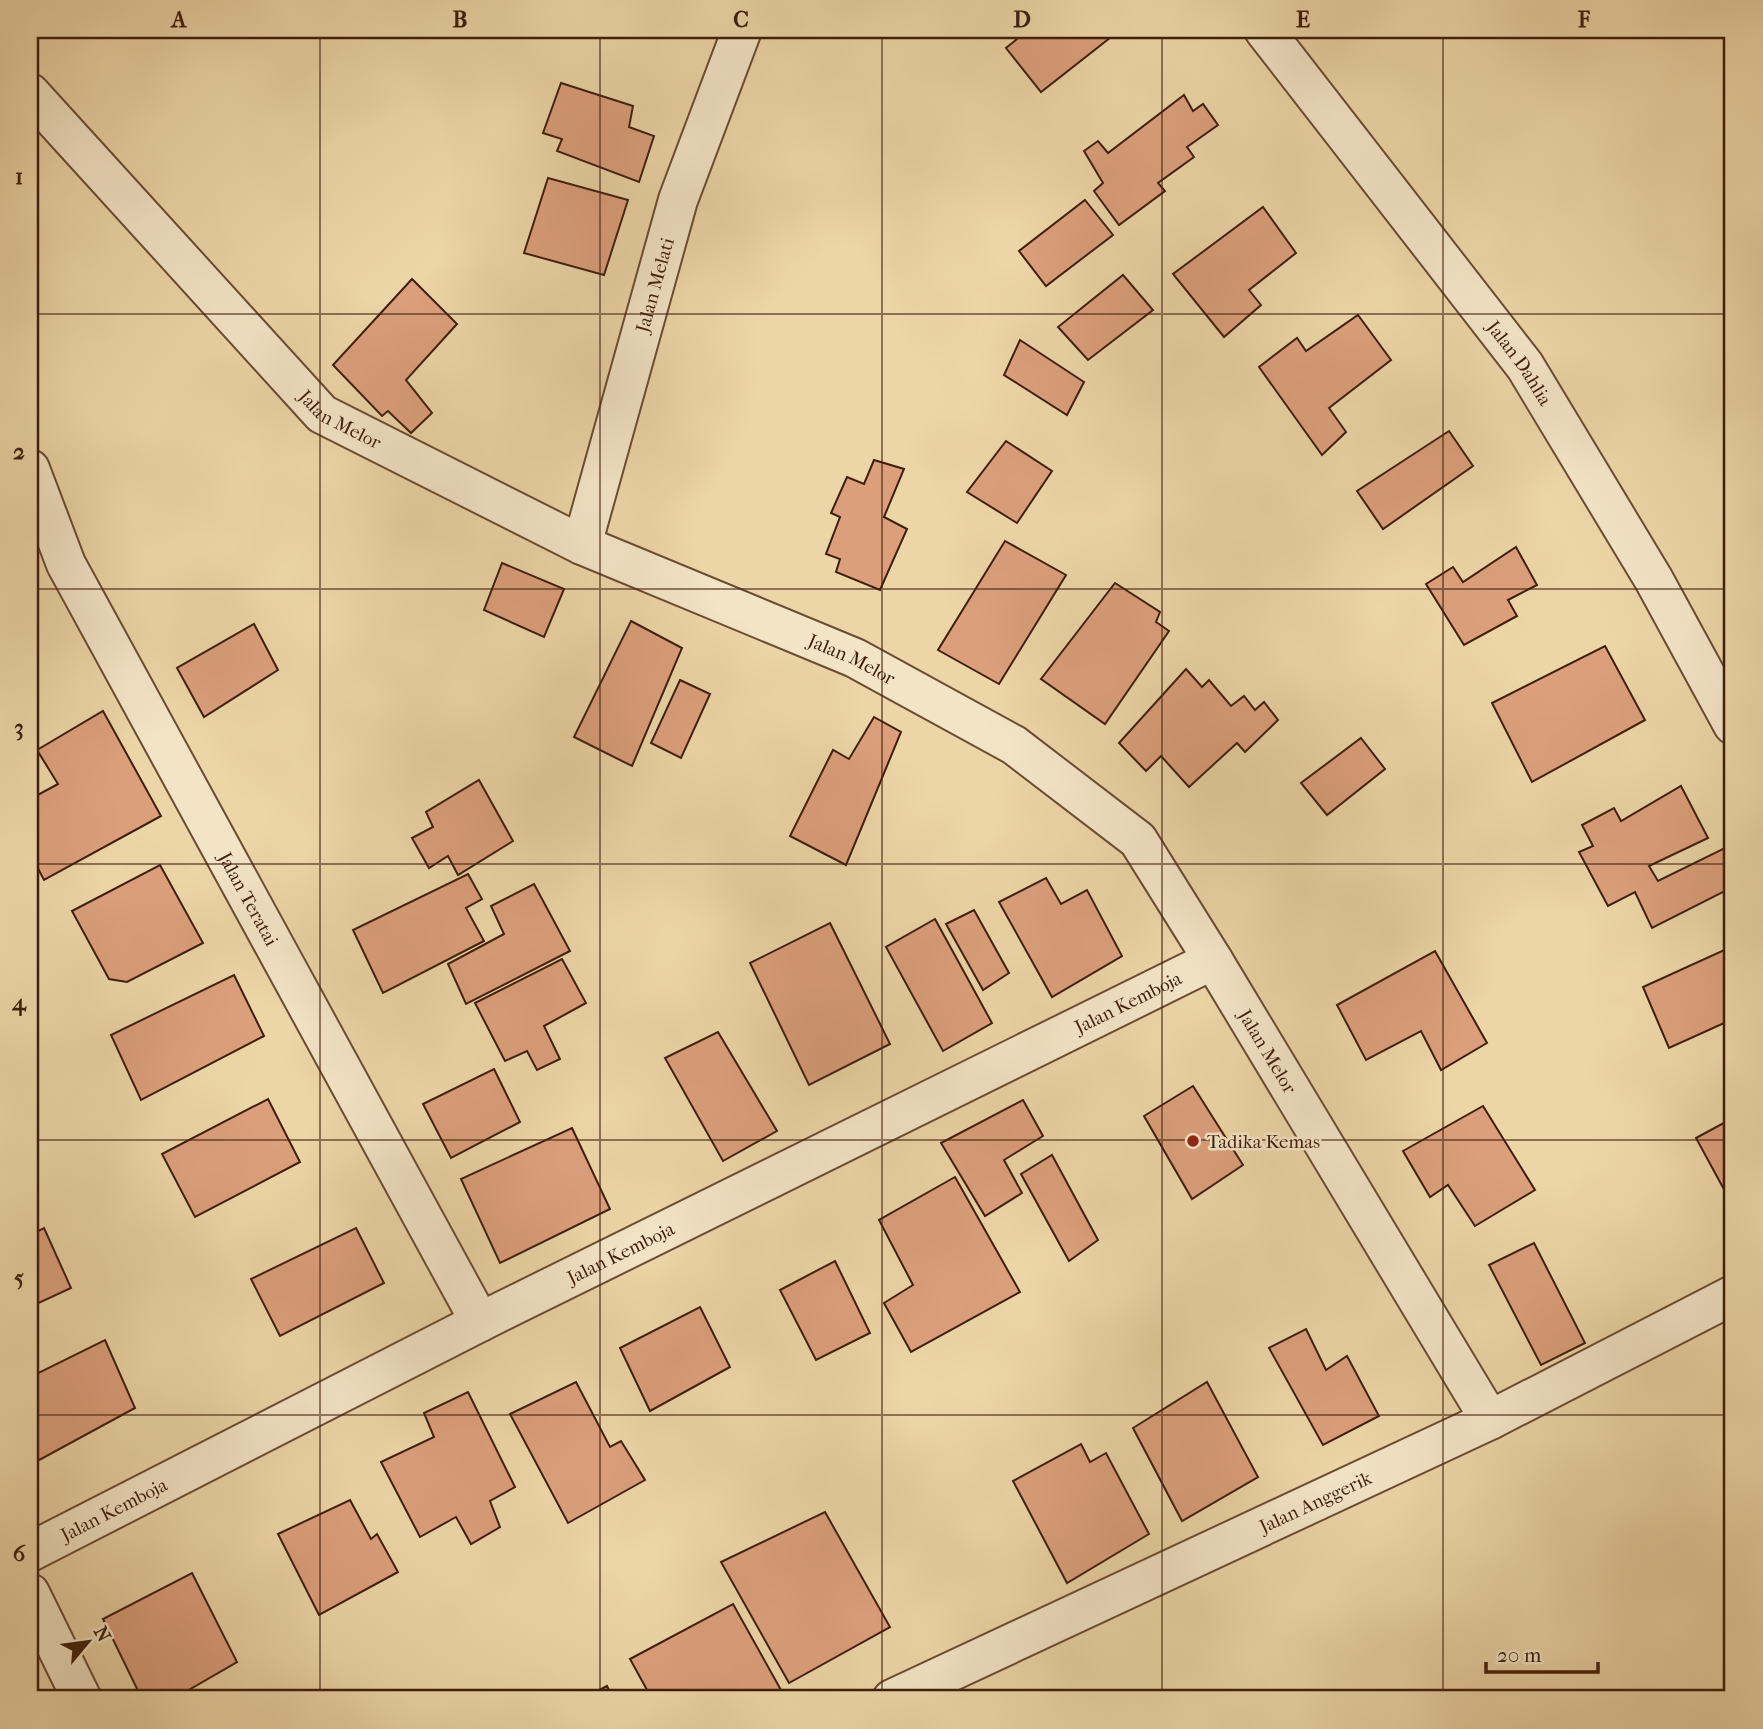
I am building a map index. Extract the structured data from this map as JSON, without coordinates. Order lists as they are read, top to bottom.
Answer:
{
  "streets": {
    "street": [
      "Jalan Melati",
      "Jalan Dahlia",
      "Jalan Melor",
      "Jalan Teratai",
      "Jalan Kemboja",
      "Jalan Anggerik"
    ]
  },
  "crossings": [
    ["Jalan Melati", "Jalan Melor"],
    ["Jalan Melor", "Jalan Kemboja"],
    ["Jalan Melor", "Jalan Anggerik"],
    ["Jalan Teratai", "Jalan Kemboja"]
  ],
  "places": ["Tadika Kemas"],
  "scale_bar": "20 m",
  "north": "top right",
  "grid": {
    "columns": [
      "A",
      "B",
      "C",
      "D",
      "E",
      "F"
    ],
    "rows": [
      "1",
      "2",
      "3",
      "4",
      "5",
      "6"
    ]
  }
}
